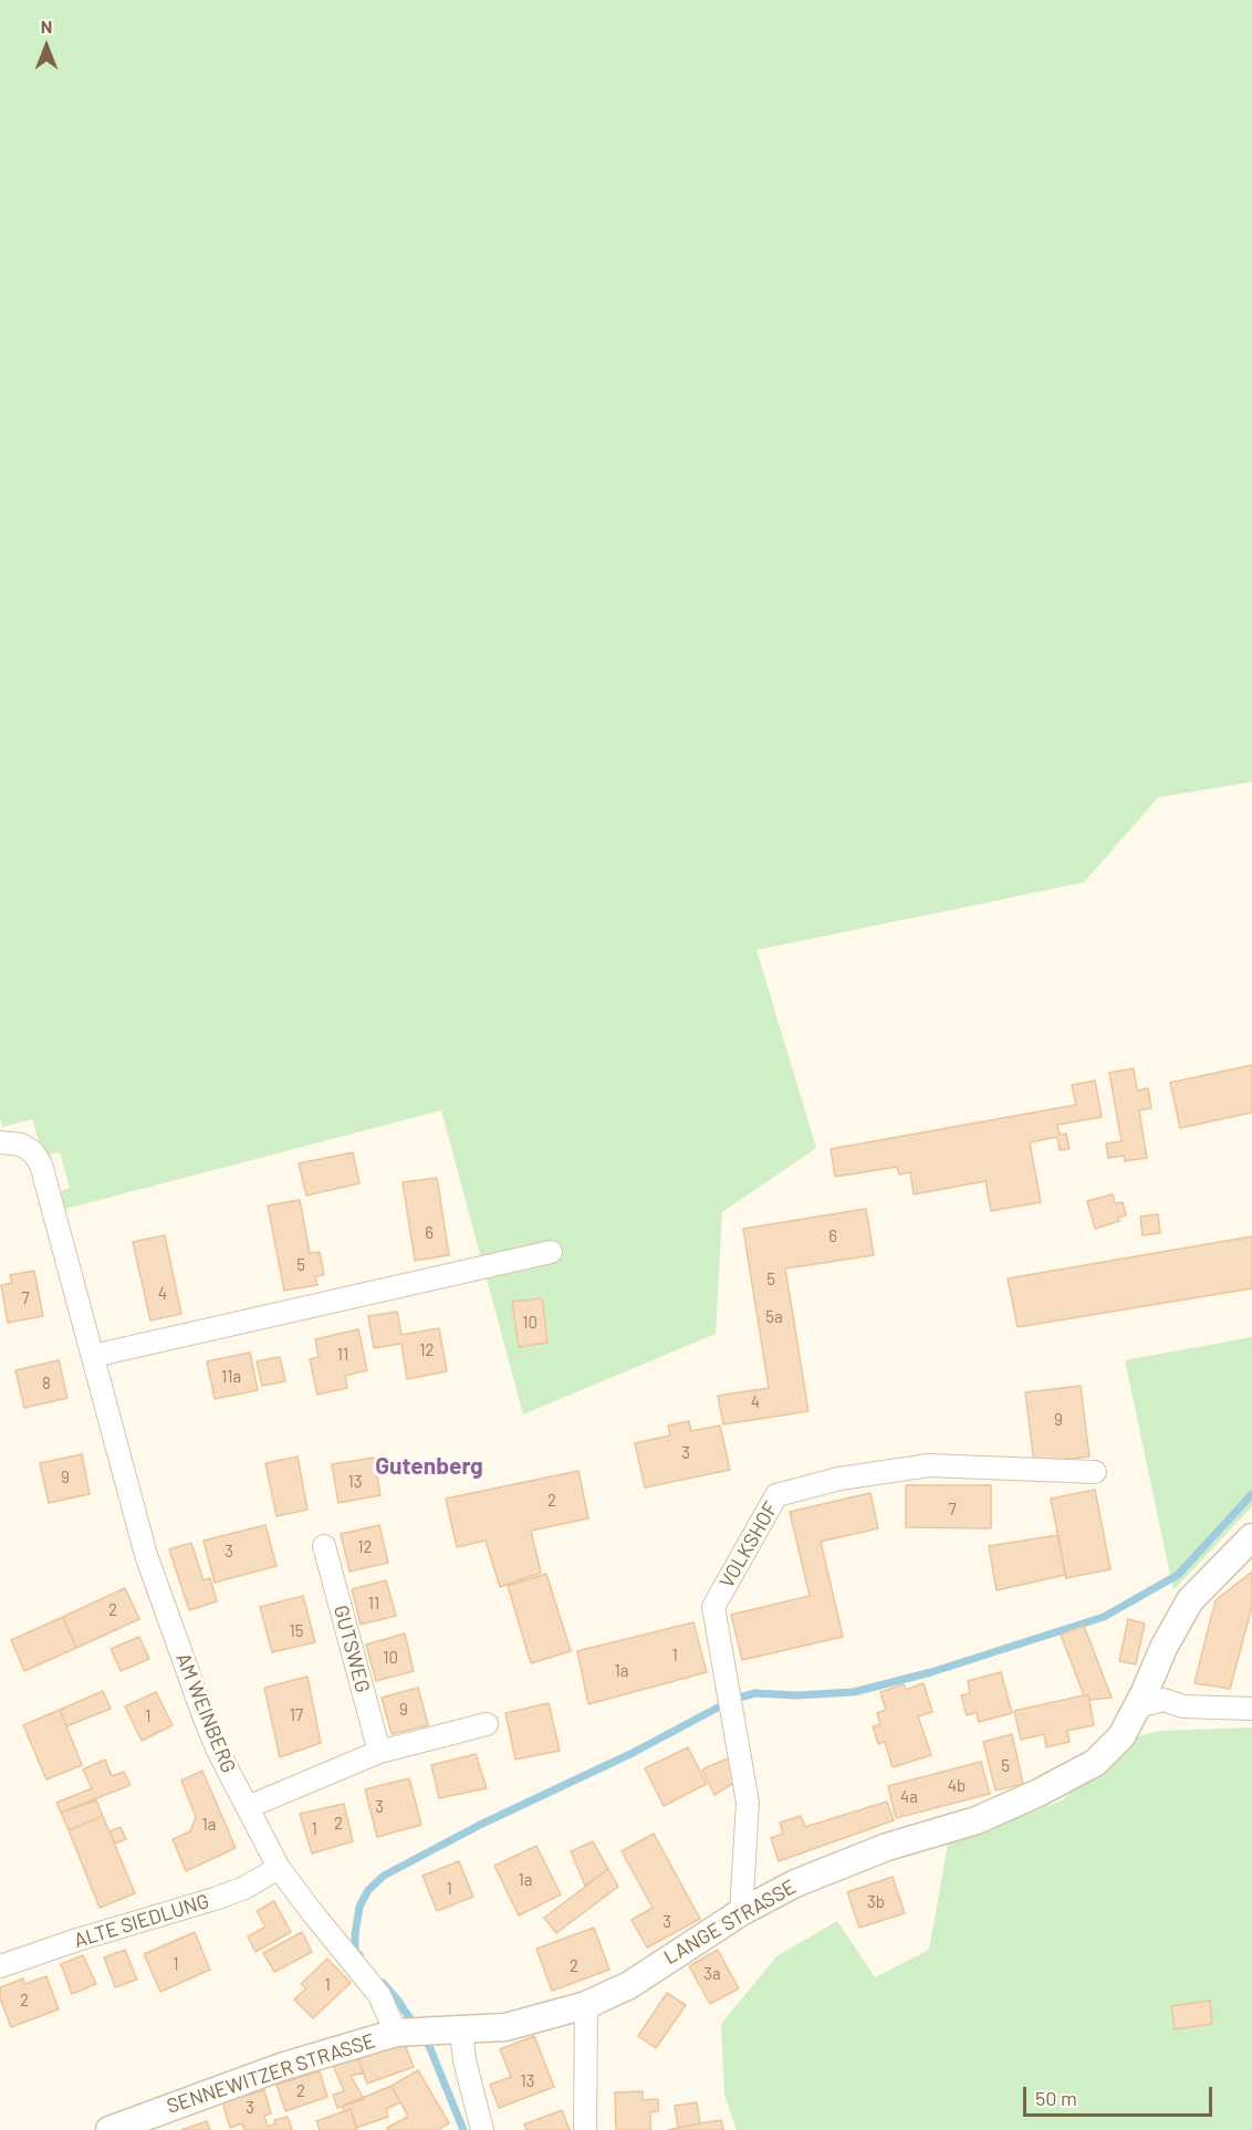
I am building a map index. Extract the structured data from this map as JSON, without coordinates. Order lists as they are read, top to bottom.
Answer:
{
  "streets": {
    "street": [
      "VOLKSHOF",
      "GUTSWEG",
      "AM WEINBERG",
      "ALTE SIEDLUNG",
      "LANGE STRASSE",
      "SENNEWITZER STRASSE"
    ]
  },
  "crossings": [
    ["VOLKSHOF", "LANGE STRASSE"],
    ["AM WEINBERG", "ALTE SIEDLUNG"],
    ["AM WEINBERG", "LANGE STRASSE"],
    ["AM WEINBERG", "SENNEWITZER STRASSE"],
    ["LANGE STRASSE", "SENNEWITZER STRASSE"]
  ],
  "districts": ["Gutenberg"],
  "house_numbers": [
    "6",
    "6",
    "5",
    "5",
    "4",
    "7",
    "5a",
    "10",
    "12",
    "11",
    "11a",
    "8",
    "4",
    "9",
    "3",
    "9",
    "13",
    "2",
    "7",
    "12",
    "3",
    "11",
    "2",
    "15",
    "1",
    "10",
    "1a",
    "9",
    "17",
    "1",
    "5",
    "4b",
    "4a",
    "3",
    "2",
    "1a",
    "1",
    "1a",
    "1",
    "3b",
    "3",
    "1",
    "2",
    "3a",
    "1",
    "2",
    "13",
    "2",
    "3"
  ],
  "scale_bar": "50 m",
  "north": "top"
}
